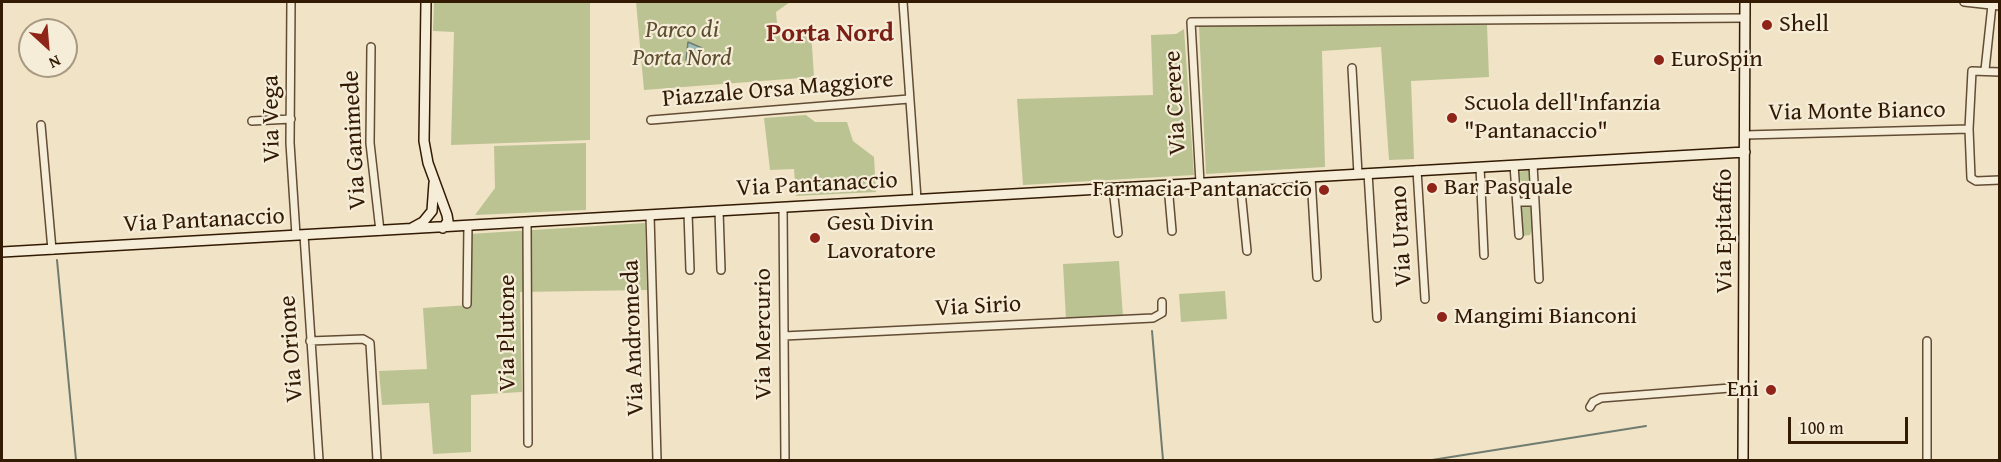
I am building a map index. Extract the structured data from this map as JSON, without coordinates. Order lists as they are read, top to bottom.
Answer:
{
  "streets": {
    "street": [
      "Piazzale Orsa Maggiore",
      "Via Cerere",
      "Via Monte Bianco",
      "Via Vega",
      "Via Ganimede",
      "Via Pantanaccio",
      "Via Epitaffio",
      "Via Urano",
      "Via Sirio",
      "Via Plutone",
      "Via Mercurio",
      "Via Andromeda",
      "Via Orione"
    ]
  },
  "crossings": [
    ["Via Cerere", "Via Pantanaccio"],
    ["Via Cerere", "Via Epitaffio"],
    ["Via Monte Bianco", "Via Epitaffio"],
    ["Via Vega", "Via Pantanaccio"],
    ["Via Vega", "Via Orione"],
    ["Via Ganimede", "Via Pantanaccio"],
    ["Via Pantanaccio", "Via Epitaffio"],
    ["Via Pantanaccio", "Via Urano"],
    ["Via Pantanaccio", "Via Plutone"],
    ["Via Pantanaccio", "Via Mercurio"],
    ["Via Pantanaccio", "Via Andromeda"],
    ["Via Pantanaccio", "Via Orione"],
    ["Via Sirio", "Via Mercurio"]
  ],
  "districts": ["Porta Nord"],
  "parks": ["Parco di Porta Nord"],
  "places": [
    "Shell",
    "EuroSpin",
    "Scuola dell'Infanzia \"Pantanaccio\"",
    "Bar Pasquale",
    "Farmacia Pantanaccio",
    "Gesù Divin Lavoratore",
    "Mangimi Bianconi",
    "Eni"
  ],
  "scale_bar": "100 m",
  "north": "bottom right"
}
